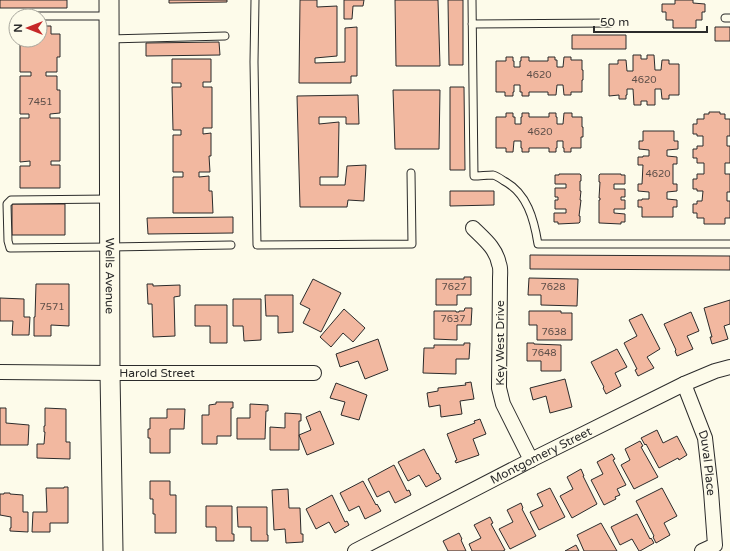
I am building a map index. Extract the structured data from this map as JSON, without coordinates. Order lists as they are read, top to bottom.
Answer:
{
  "streets": {
    "main road": ["Wells Avenue"],
    "street": [
      "Key West Drive",
      "Harold Street",
      "Montgomery Street",
      "Duval Place"
    ]
  },
  "crossings": [
    ["Wells Avenue", "Harold Street"],
    ["Key West Drive", "Montgomery Street"],
    ["Montgomery Street", "Duval Place"]
  ],
  "house_numbers": [
    "4620",
    "4620",
    "7451",
    "4620",
    "4620",
    "7627",
    "7628",
    "7571",
    "7637",
    "7638",
    "7648"
  ],
  "scale_bar": "50 m",
  "north": "left"
}
